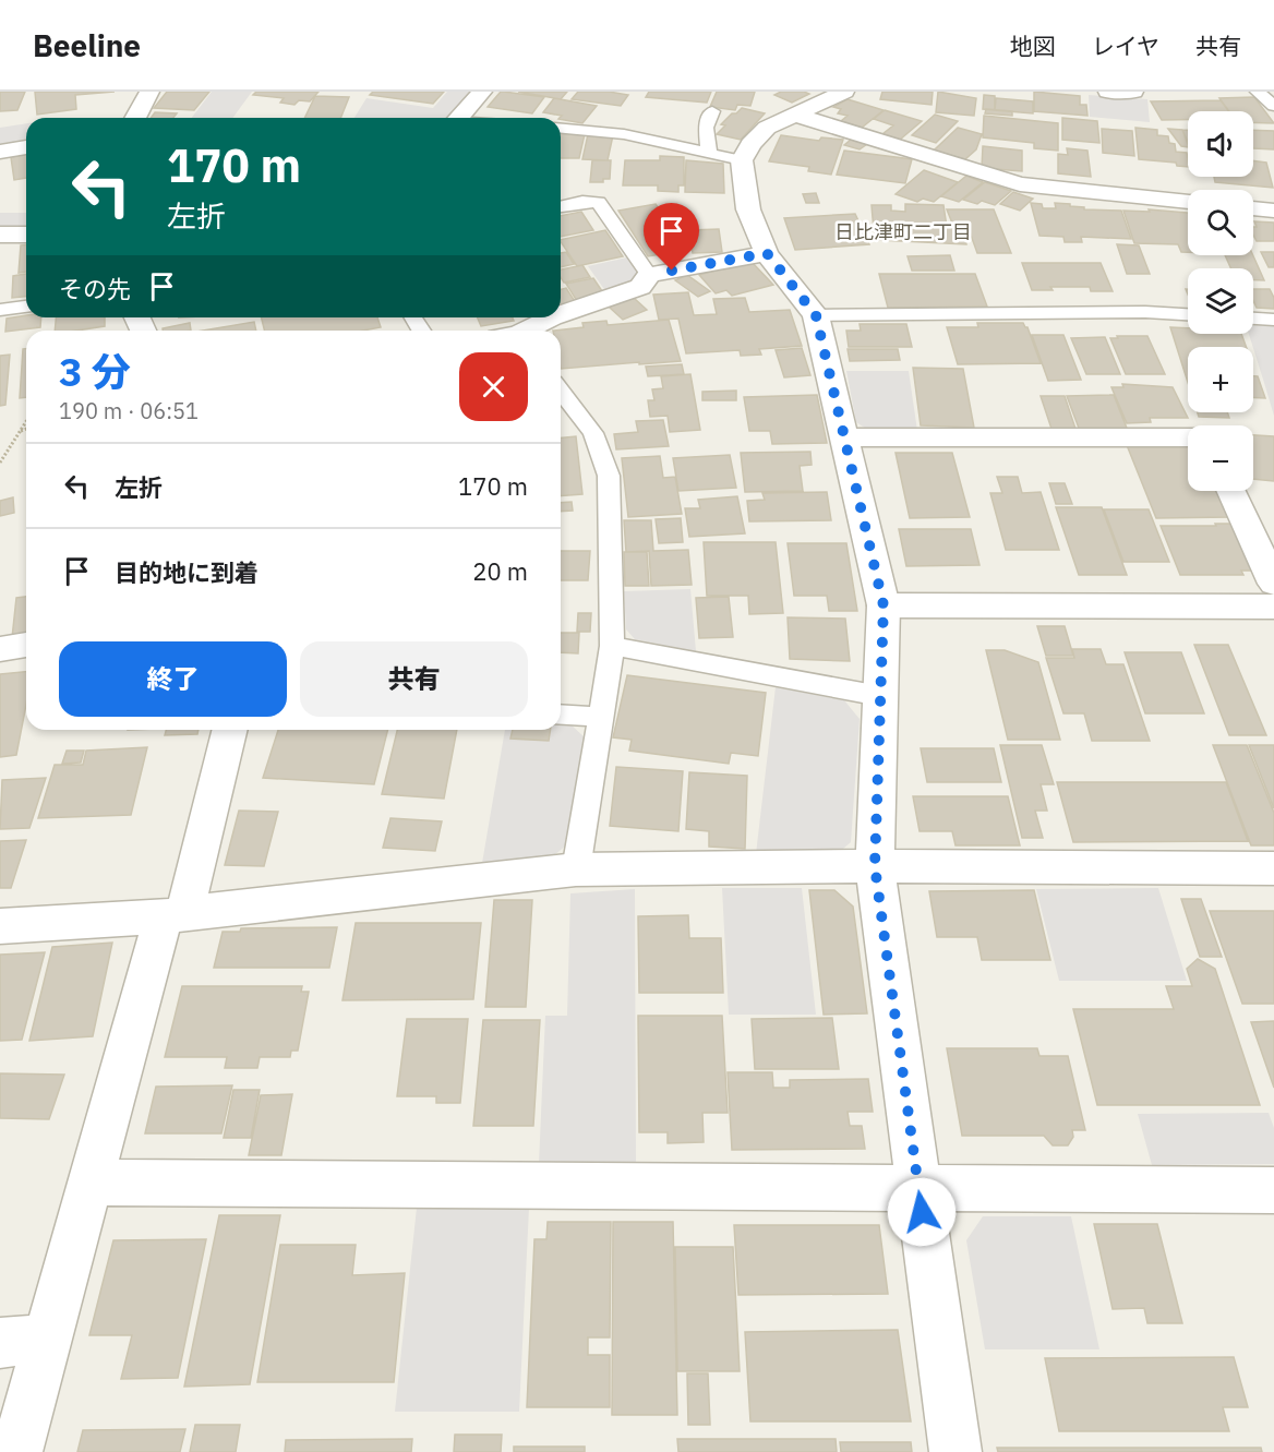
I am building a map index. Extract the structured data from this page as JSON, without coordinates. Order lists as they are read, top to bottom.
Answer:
{
  "districts": ["日比津町二丁目"],
  "page": {
    "header": "Beeline",
    "nav": ["地図", "レイヤ", "共有"],
    "map_buttons": ["+", "−"],
    "turn": ["170 m", "左折"],
    "then": "その先",
    "heading": ["3 分", "190 m · 06:51"],
    "list": [
      {
        "name": "左折",
        "value": "170 m"
      },
      {
        "name": "目的地に到着",
        "value": "20 m"
      }
    ],
    "buttons": ["終了", "共有"]
  }
}
